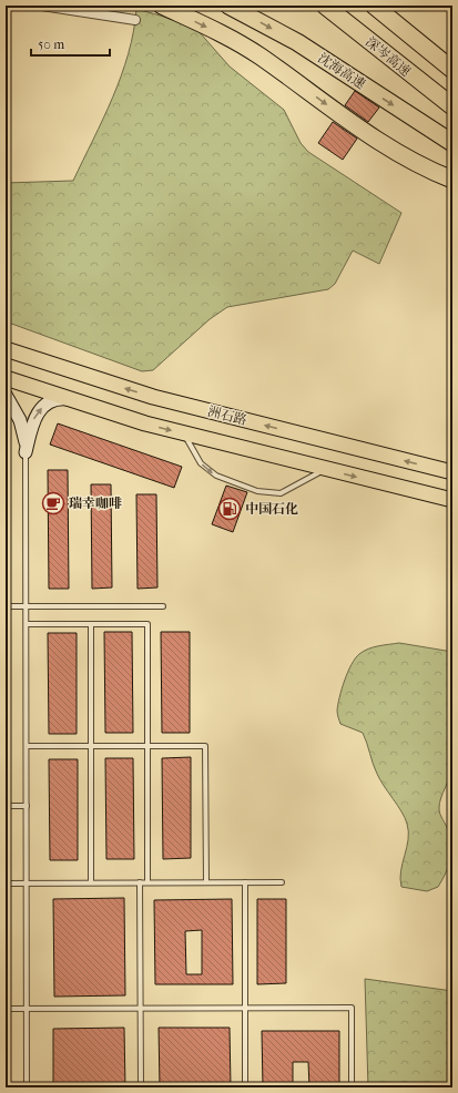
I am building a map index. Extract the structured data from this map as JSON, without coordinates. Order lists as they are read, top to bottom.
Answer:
{
  "streets": {
    "highway": ["深岑高速", "沈海高速"],
    "main road": ["洲石路"]
  },
  "places": {
    "cafe": ["瑞幸咖啡"],
    "fuel station": ["中国石化"]
  },
  "scale_bar": "50 m"
}
